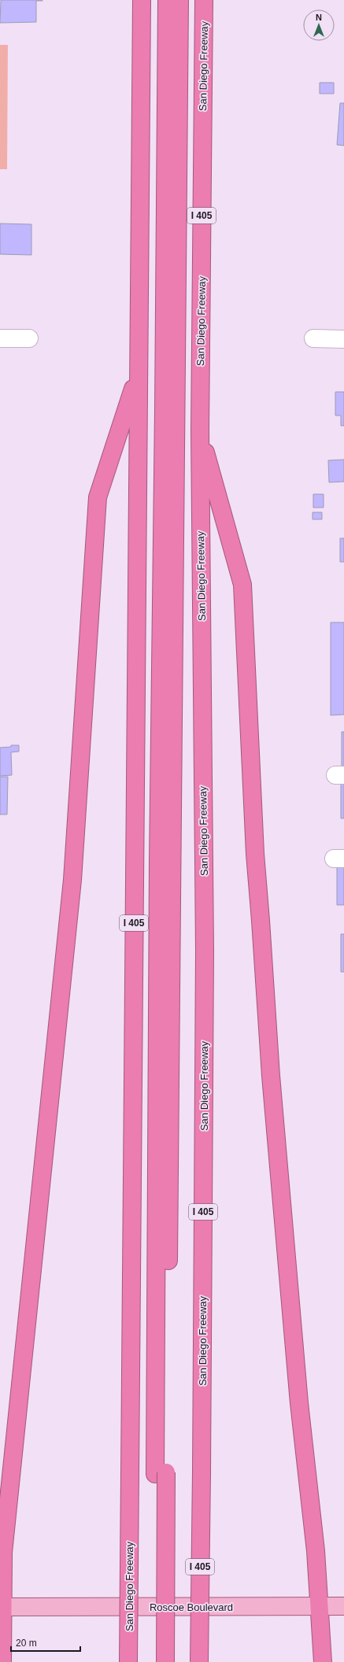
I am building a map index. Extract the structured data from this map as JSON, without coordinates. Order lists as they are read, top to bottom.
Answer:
{
  "streets": {
    "highway": ["San Diego Freeway", "I 405"],
    "main road": ["Roscoe Boulevard"]
  },
  "scale_bar": "20 m",
  "north": "top"
}
